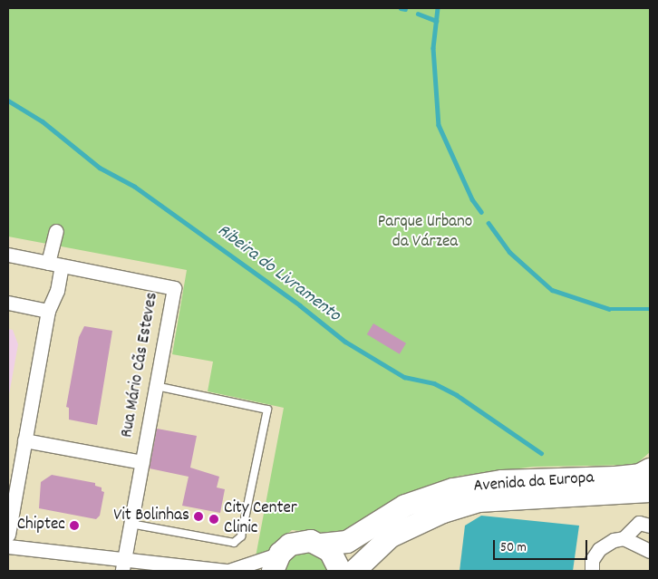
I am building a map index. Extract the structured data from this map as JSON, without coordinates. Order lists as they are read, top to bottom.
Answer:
{
  "streets": {
    "main road": ["Avenida da Europa"],
    "street": ["Rua Mário Cãs Esteves"]
  },
  "water": ["Ribeira do Livramento"],
  "parks": ["Parque Urbano da Várzea"],
  "places": ["Vit Bolinhas", "City Center Clinic", "Chiptec"],
  "scale_bar": "50 m"
}
